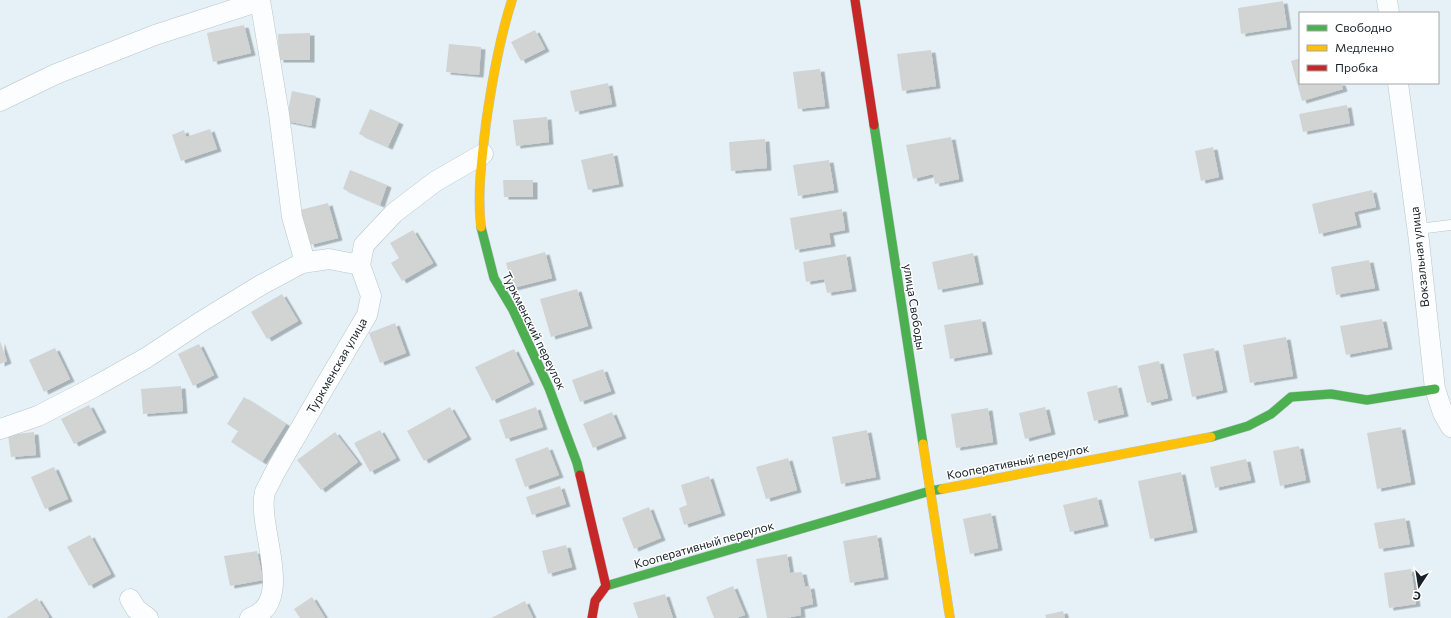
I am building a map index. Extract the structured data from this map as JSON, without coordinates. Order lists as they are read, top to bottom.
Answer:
{
  "streets": {
    "street": [
      "Вокзальная улица",
      "улица Свободы",
      "Туркменский переулок",
      "Туркменская улица",
      "Кооперативный переулок"
    ]
  },
  "crossings": [
    ["Вокзальная улица", "Кооперативный переулок"],
    ["улица Свободы", "Кооперативный переулок"],
    ["Туркменский переулок", "Кооперативный переулок"]
  ],
  "legend": ["Свободно", "Медленно", "Пробка"],
  "north": "bottom"
}
